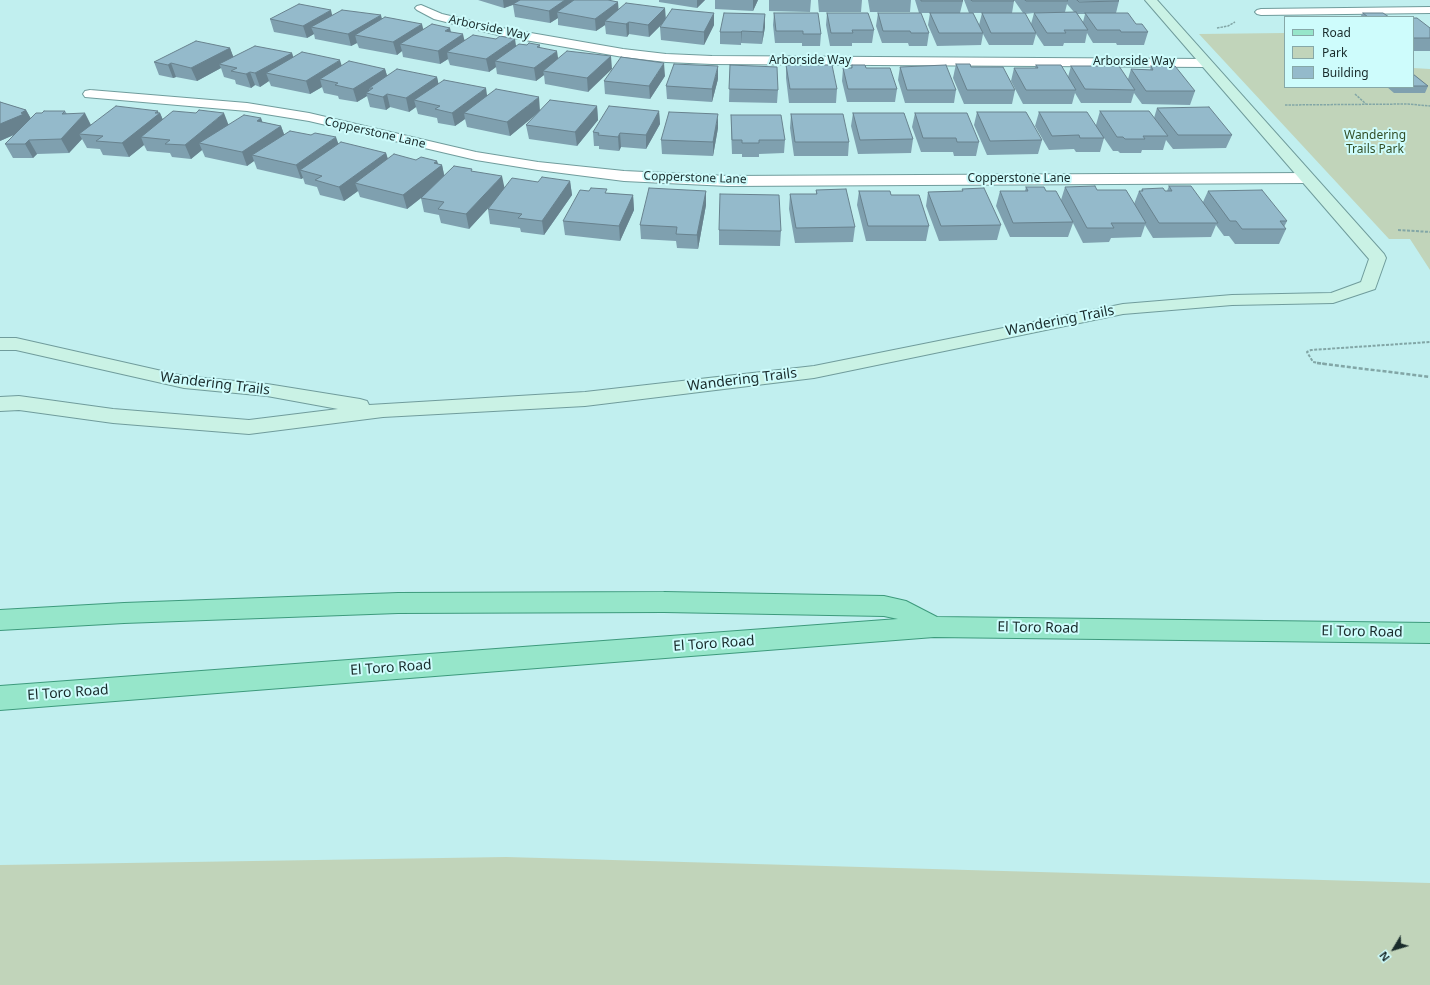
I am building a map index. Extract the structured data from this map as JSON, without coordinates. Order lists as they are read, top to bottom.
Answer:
{
  "streets": {
    "main road": ["El Toro Road"],
    "street": ["Arborside Way", "Copperstone Lane", "Wandering Trails"]
  },
  "crossings": [
    ["Arborside Way", "Wandering Trails"],
    ["Copperstone Lane", "Wandering Trails"]
  ],
  "parks": ["Wandering Trails Park"],
  "legend": ["Road", "Park", "Building"],
  "north": "bottom left"
}
